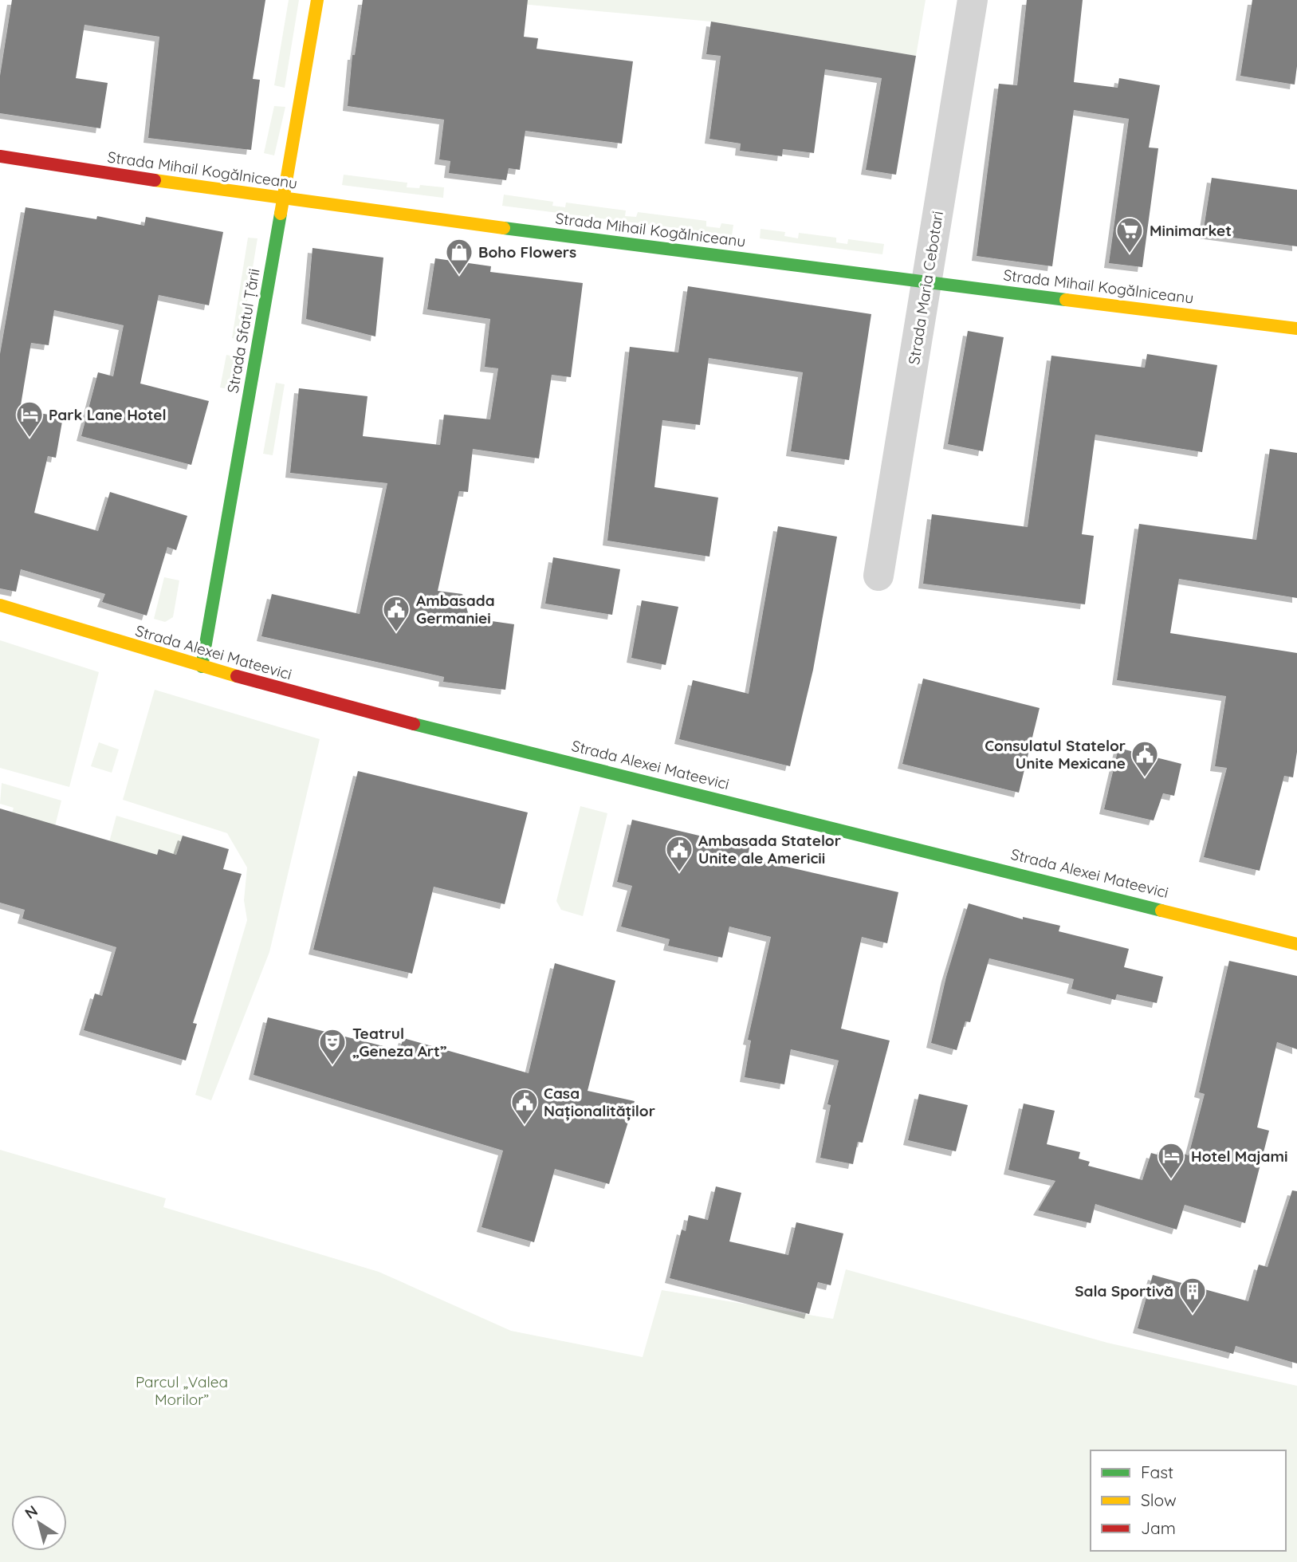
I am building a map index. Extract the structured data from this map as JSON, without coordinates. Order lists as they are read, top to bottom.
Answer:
{
  "streets": {
    "main road": ["Strada Mihail Kogălniceanu", "Strada Sfatul Țării", "Strada Alexei Mateevici"],
    "street": ["Strada Maria Cebotari"]
  },
  "crossings": [
    ["Strada Mihail Kogălniceanu", "Strada Maria Cebotari"],
    ["Strada Mihail Kogălniceanu", "Strada Sfatul Țării"],
    ["Strada Sfatul Țării", "Strada Alexei Mateevici"]
  ],
  "parks": ["Parcul „Valea Morilor”"],
  "places": {
    "supermarket": ["Minimarket"],
    "shop": ["Boho Flowers"],
    "hotel": ["Park Lane Hotel", "Hotel Majami"],
    "public building": [
      "Ambasada Germaniei",
      "Consulatul Statelor Unite Mexicane",
      "Ambasada Statelor Unite ale Americii",
      "Casa Naționalităților"
    ],
    "theatre": ["Teatrul „Geneza Art”"],
    "building": ["Sala Sportivă"]
  },
  "legend": ["Fast", "Slow", "Jam"],
  "north": "top left"
}
